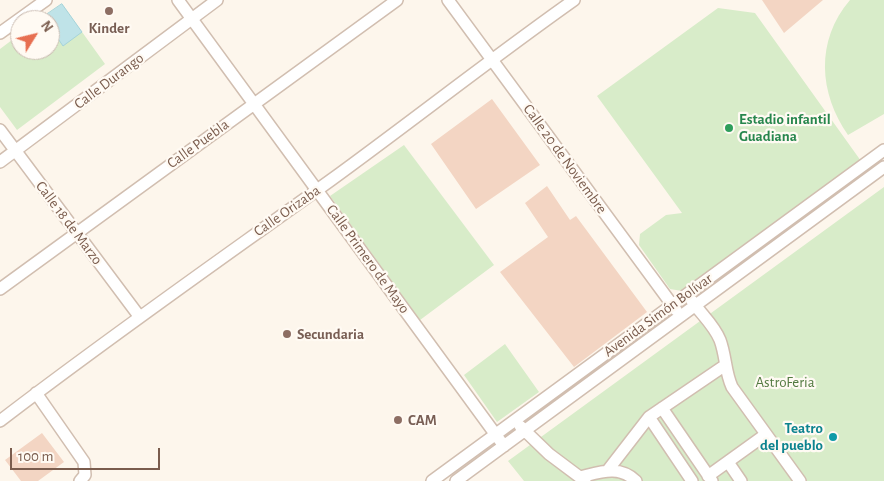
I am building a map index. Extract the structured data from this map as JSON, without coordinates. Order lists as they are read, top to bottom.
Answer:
{
  "streets": {
    "street": [
      "Calle Durango",
      "Calle Puebla",
      "Calle 20 de Noviembre",
      "Calle Orizaba",
      "Calle 18 de Marzo",
      "Calle Primero de Mayo",
      "Avenida Simón Bolívar"
    ]
  },
  "crossings": [
    ["Calle Durango", "Calle 18 de Marzo"],
    ["Calle Durango", "Calle Primero de Mayo"],
    ["Calle Puebla", "Calle 18 de Marzo"],
    ["Calle Puebla", "Calle Primero de Mayo"],
    ["Calle 20 de Noviembre", "Calle Orizaba"],
    ["Calle 20 de Noviembre", "Avenida Simón Bolívar"],
    ["Calle Orizaba", "Calle 18 de Marzo"],
    ["Calle Orizaba", "Calle Primero de Mayo"],
    ["Calle Primero de Mayo", "Avenida Simón Bolívar"]
  ],
  "parks": ["AstroFeria"],
  "places": [
    "Kinder",
    "Estadio infantil Guadiana",
    "Secundaria",
    "CAM",
    "Teatro del pueblo"
  ],
  "scale_bar": "100 m",
  "north": "top right"
}
